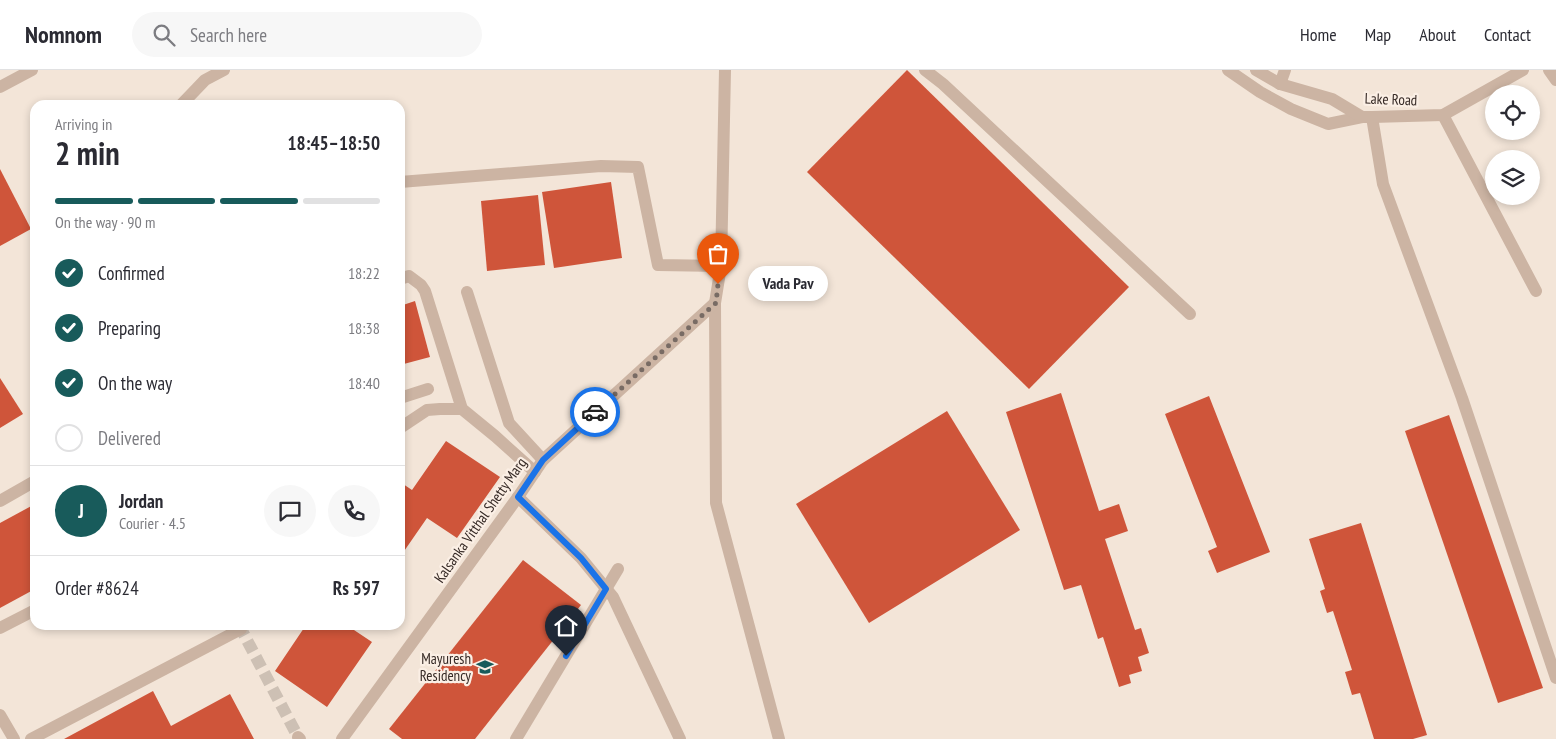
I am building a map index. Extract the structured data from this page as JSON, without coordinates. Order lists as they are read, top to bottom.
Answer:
{
  "streets": {
    "street": ["Lake Road", "Kalsanka Vitthal Shetty Marg"]
  },
  "places": {
    "other": ["Vada Pav"],
    "school or university": ["Mayuresh Residency"]
  },
  "page": {
    "header": "Nomnom",
    "search": "Search here",
    "nav": [
      "Home",
      "Map",
      "About",
      "Contact"
    ],
    "heading": ["2 min", "Arriving in", "18:45–18:50"],
    "panel": [
      "Jordan",
      "Courier · 4.5",
      "Order #8624",
      "Rs 597"
    ],
    "bar": "On the way · 90 m",
    "list": [
      ["Confirmed", "18:22"],
      ["Preparing", "18:38"],
      ["On the way", "18:40"],
      "Delivered"
    ],
    "bubble": "Vada Pav",
    "round": "J"
  }
}
